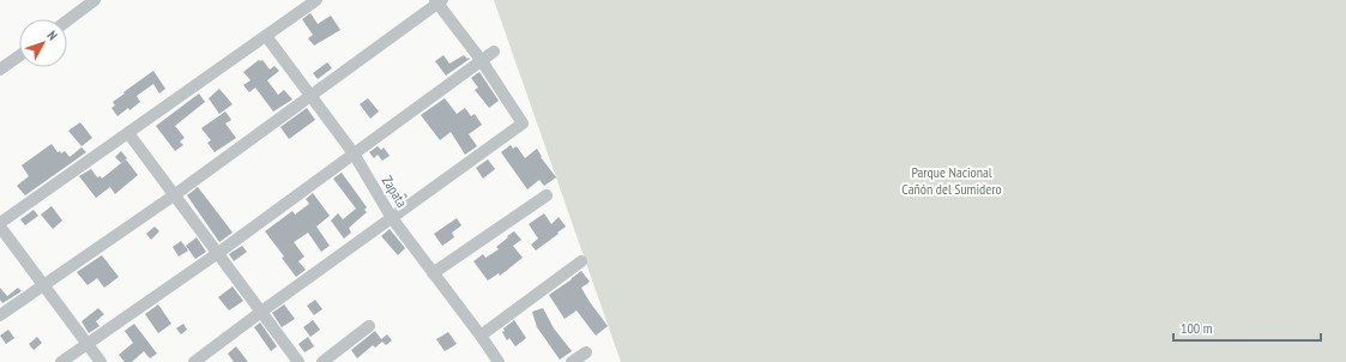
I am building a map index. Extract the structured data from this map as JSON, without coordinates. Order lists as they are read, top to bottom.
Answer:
{
  "streets": {
    "street": ["Zapata"]
  },
  "parks": ["Parque Nacional Cañón del Sumidero"],
  "scale_bar": "100 m",
  "north": "top right"
}
